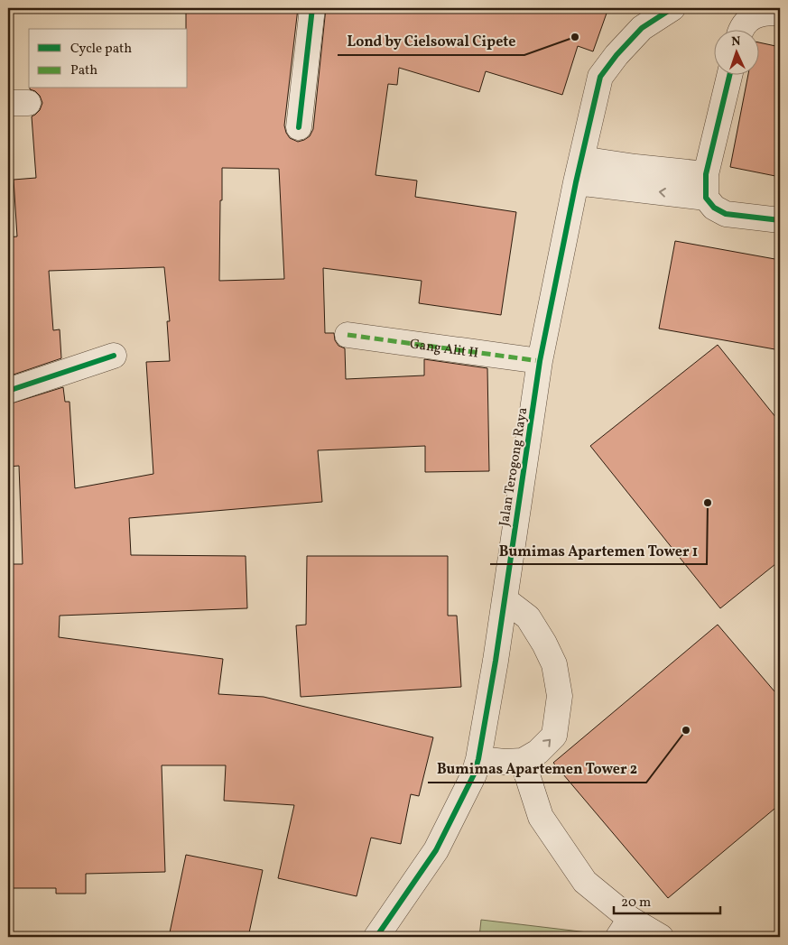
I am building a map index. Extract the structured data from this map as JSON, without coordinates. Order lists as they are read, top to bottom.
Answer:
{
  "streets": {
    "street": ["Gang Alit II", "Jalan Terogong Raya"]
  },
  "crossings": [
    ["Gang Alit II", "Jalan Terogong Raya"]
  ],
  "places": ["Lond by Cielsowal Cipete", "Bumimas Apartemen Tower 1", "Bumimas Apartemen Tower 2"],
  "legend": ["Cycle path", "Path"],
  "scale_bar": "20 m",
  "north": "top"
}
